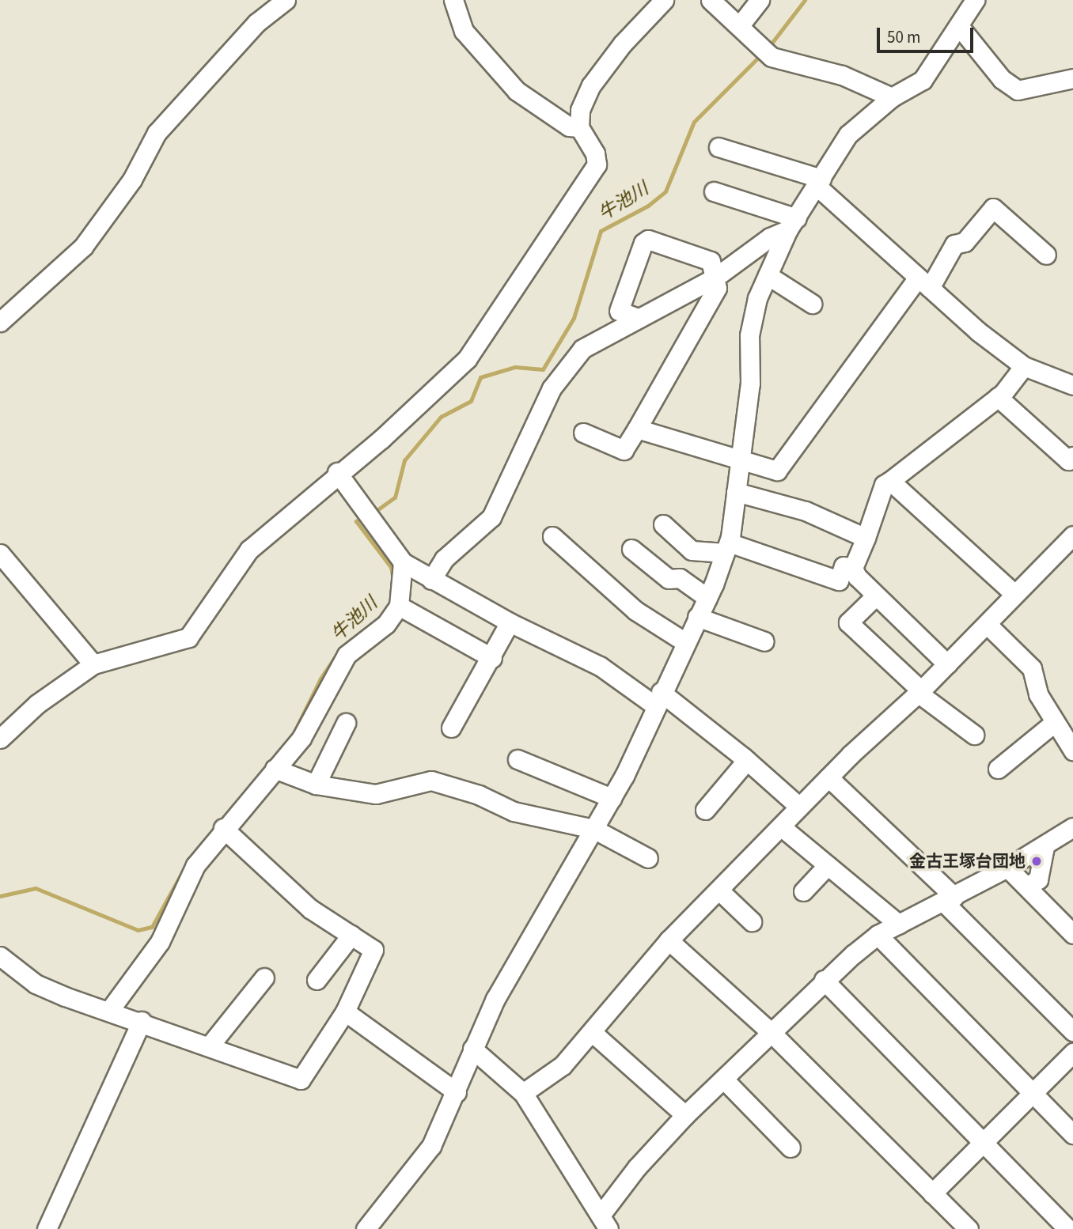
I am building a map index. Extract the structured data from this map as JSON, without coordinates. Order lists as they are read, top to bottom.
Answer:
{
  "water": ["牛池川"],
  "places": ["金古王塚台団地"],
  "scale_bar": "50 m"
}
